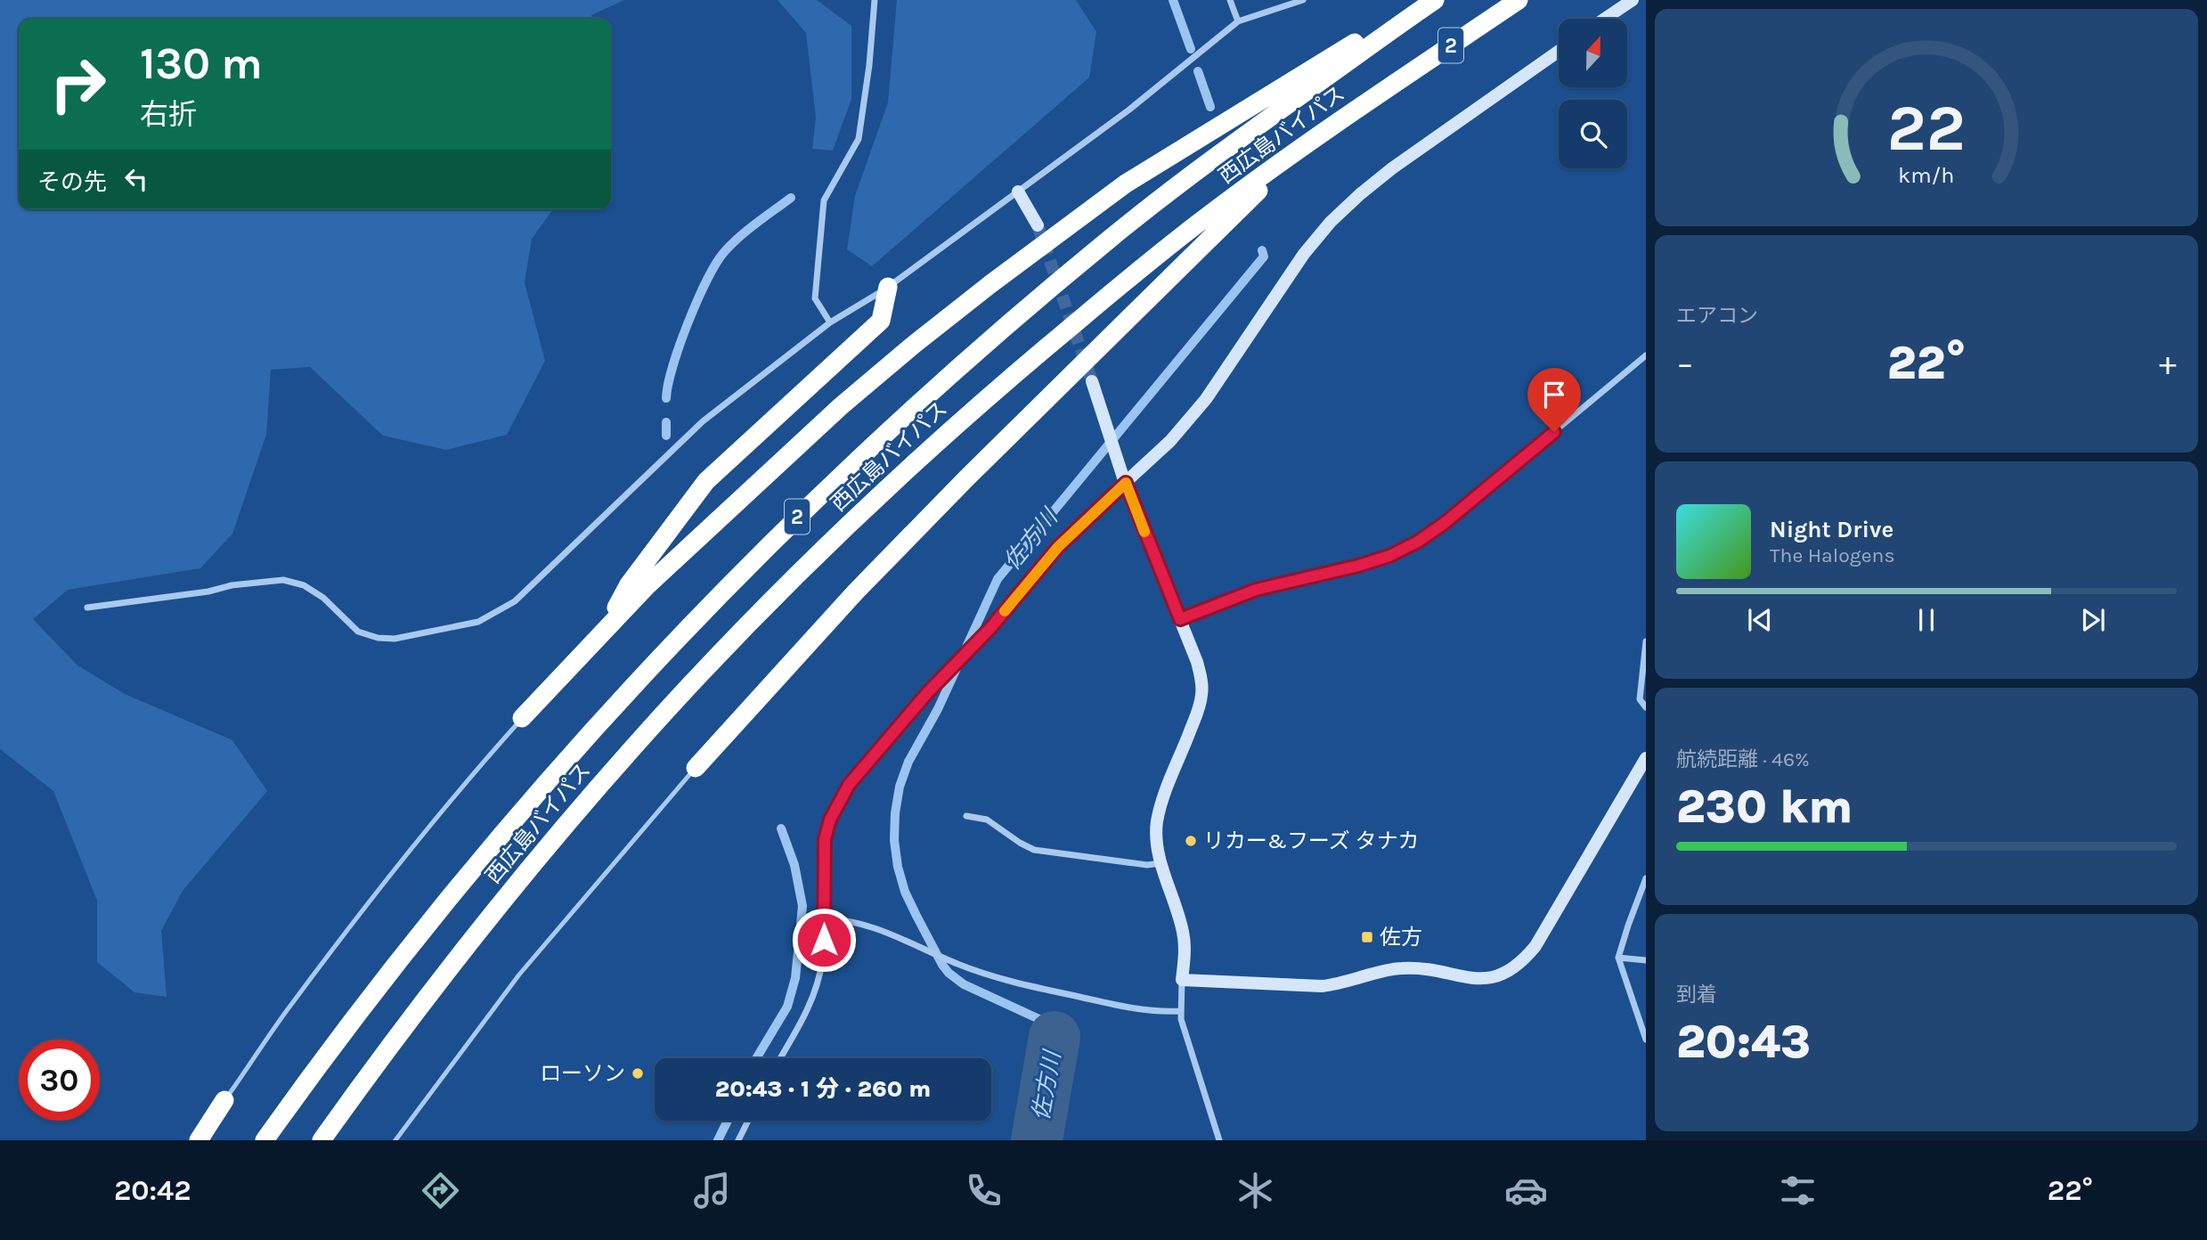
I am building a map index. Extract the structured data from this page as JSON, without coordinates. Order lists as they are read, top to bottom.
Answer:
{
  "streets": {
    "highway": ["2", "西広島バイパス"]
  },
  "crossings": [
    ["2", "西広島バイパス"]
  ],
  "water": ["佐方川"],
  "places": {
    "other": ["リカー&フーズ タナカ", "ローソン"],
    "transit": ["佐方"]
  },
  "north": "top",
  "page": {
    "turn": ["130 m", "右折"],
    "then": "その先",
    "tile": [
      "エアコン",
      ["航続距離 · 46%", "230 km"],
      ["到着", "20:43"]
    ],
    "heat": ["−", "22°", "+"],
    "song": ["Night Drive", "The Halogens"],
    "limit": "30",
    "trip": "20:43 · 1 分 · 260 m",
    "tabs": ["20:42", "22°"],
    "gauge": ["22", "km/h"]
  }
}
